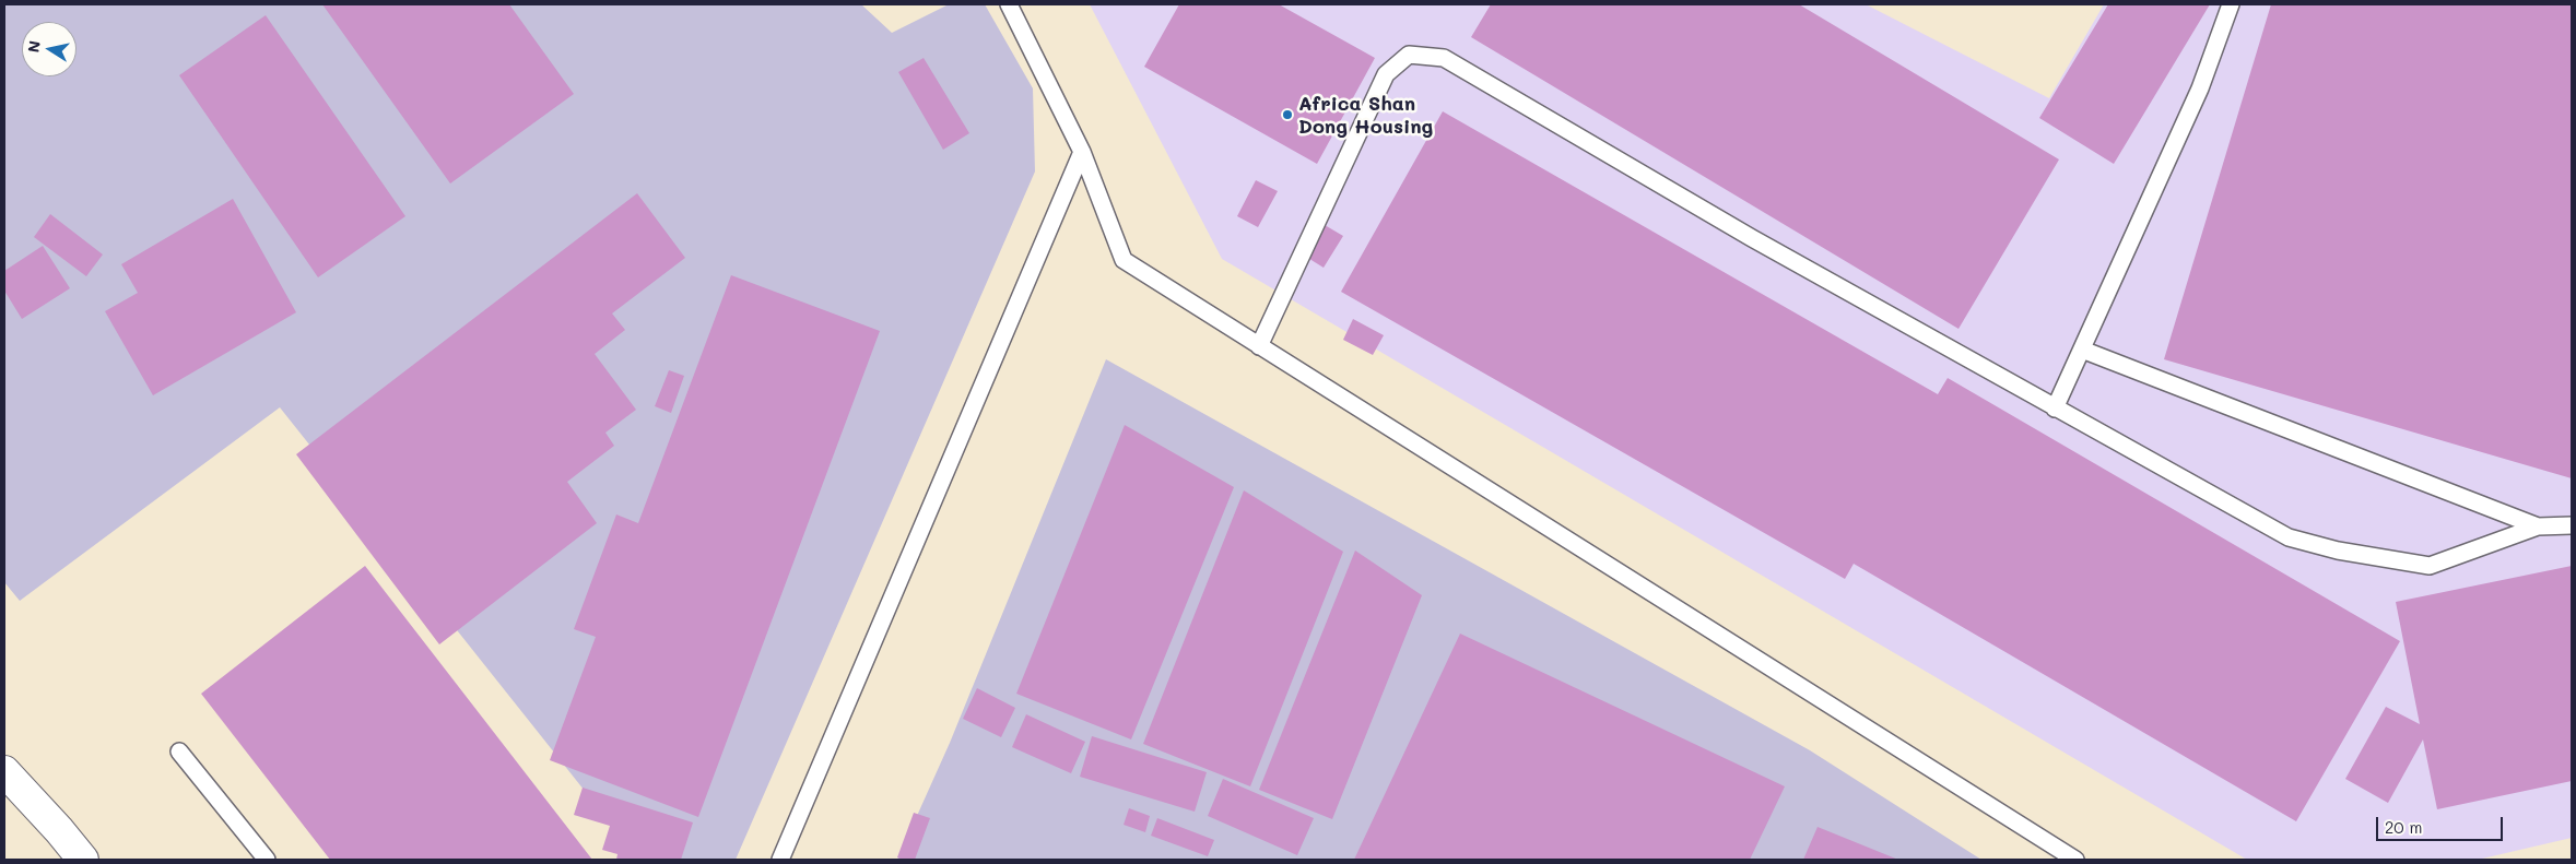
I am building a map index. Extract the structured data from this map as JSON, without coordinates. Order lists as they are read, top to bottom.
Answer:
{
  "places": ["Africa Shan Dong Housing"],
  "scale_bar": "20 m",
  "north": "left"
}
